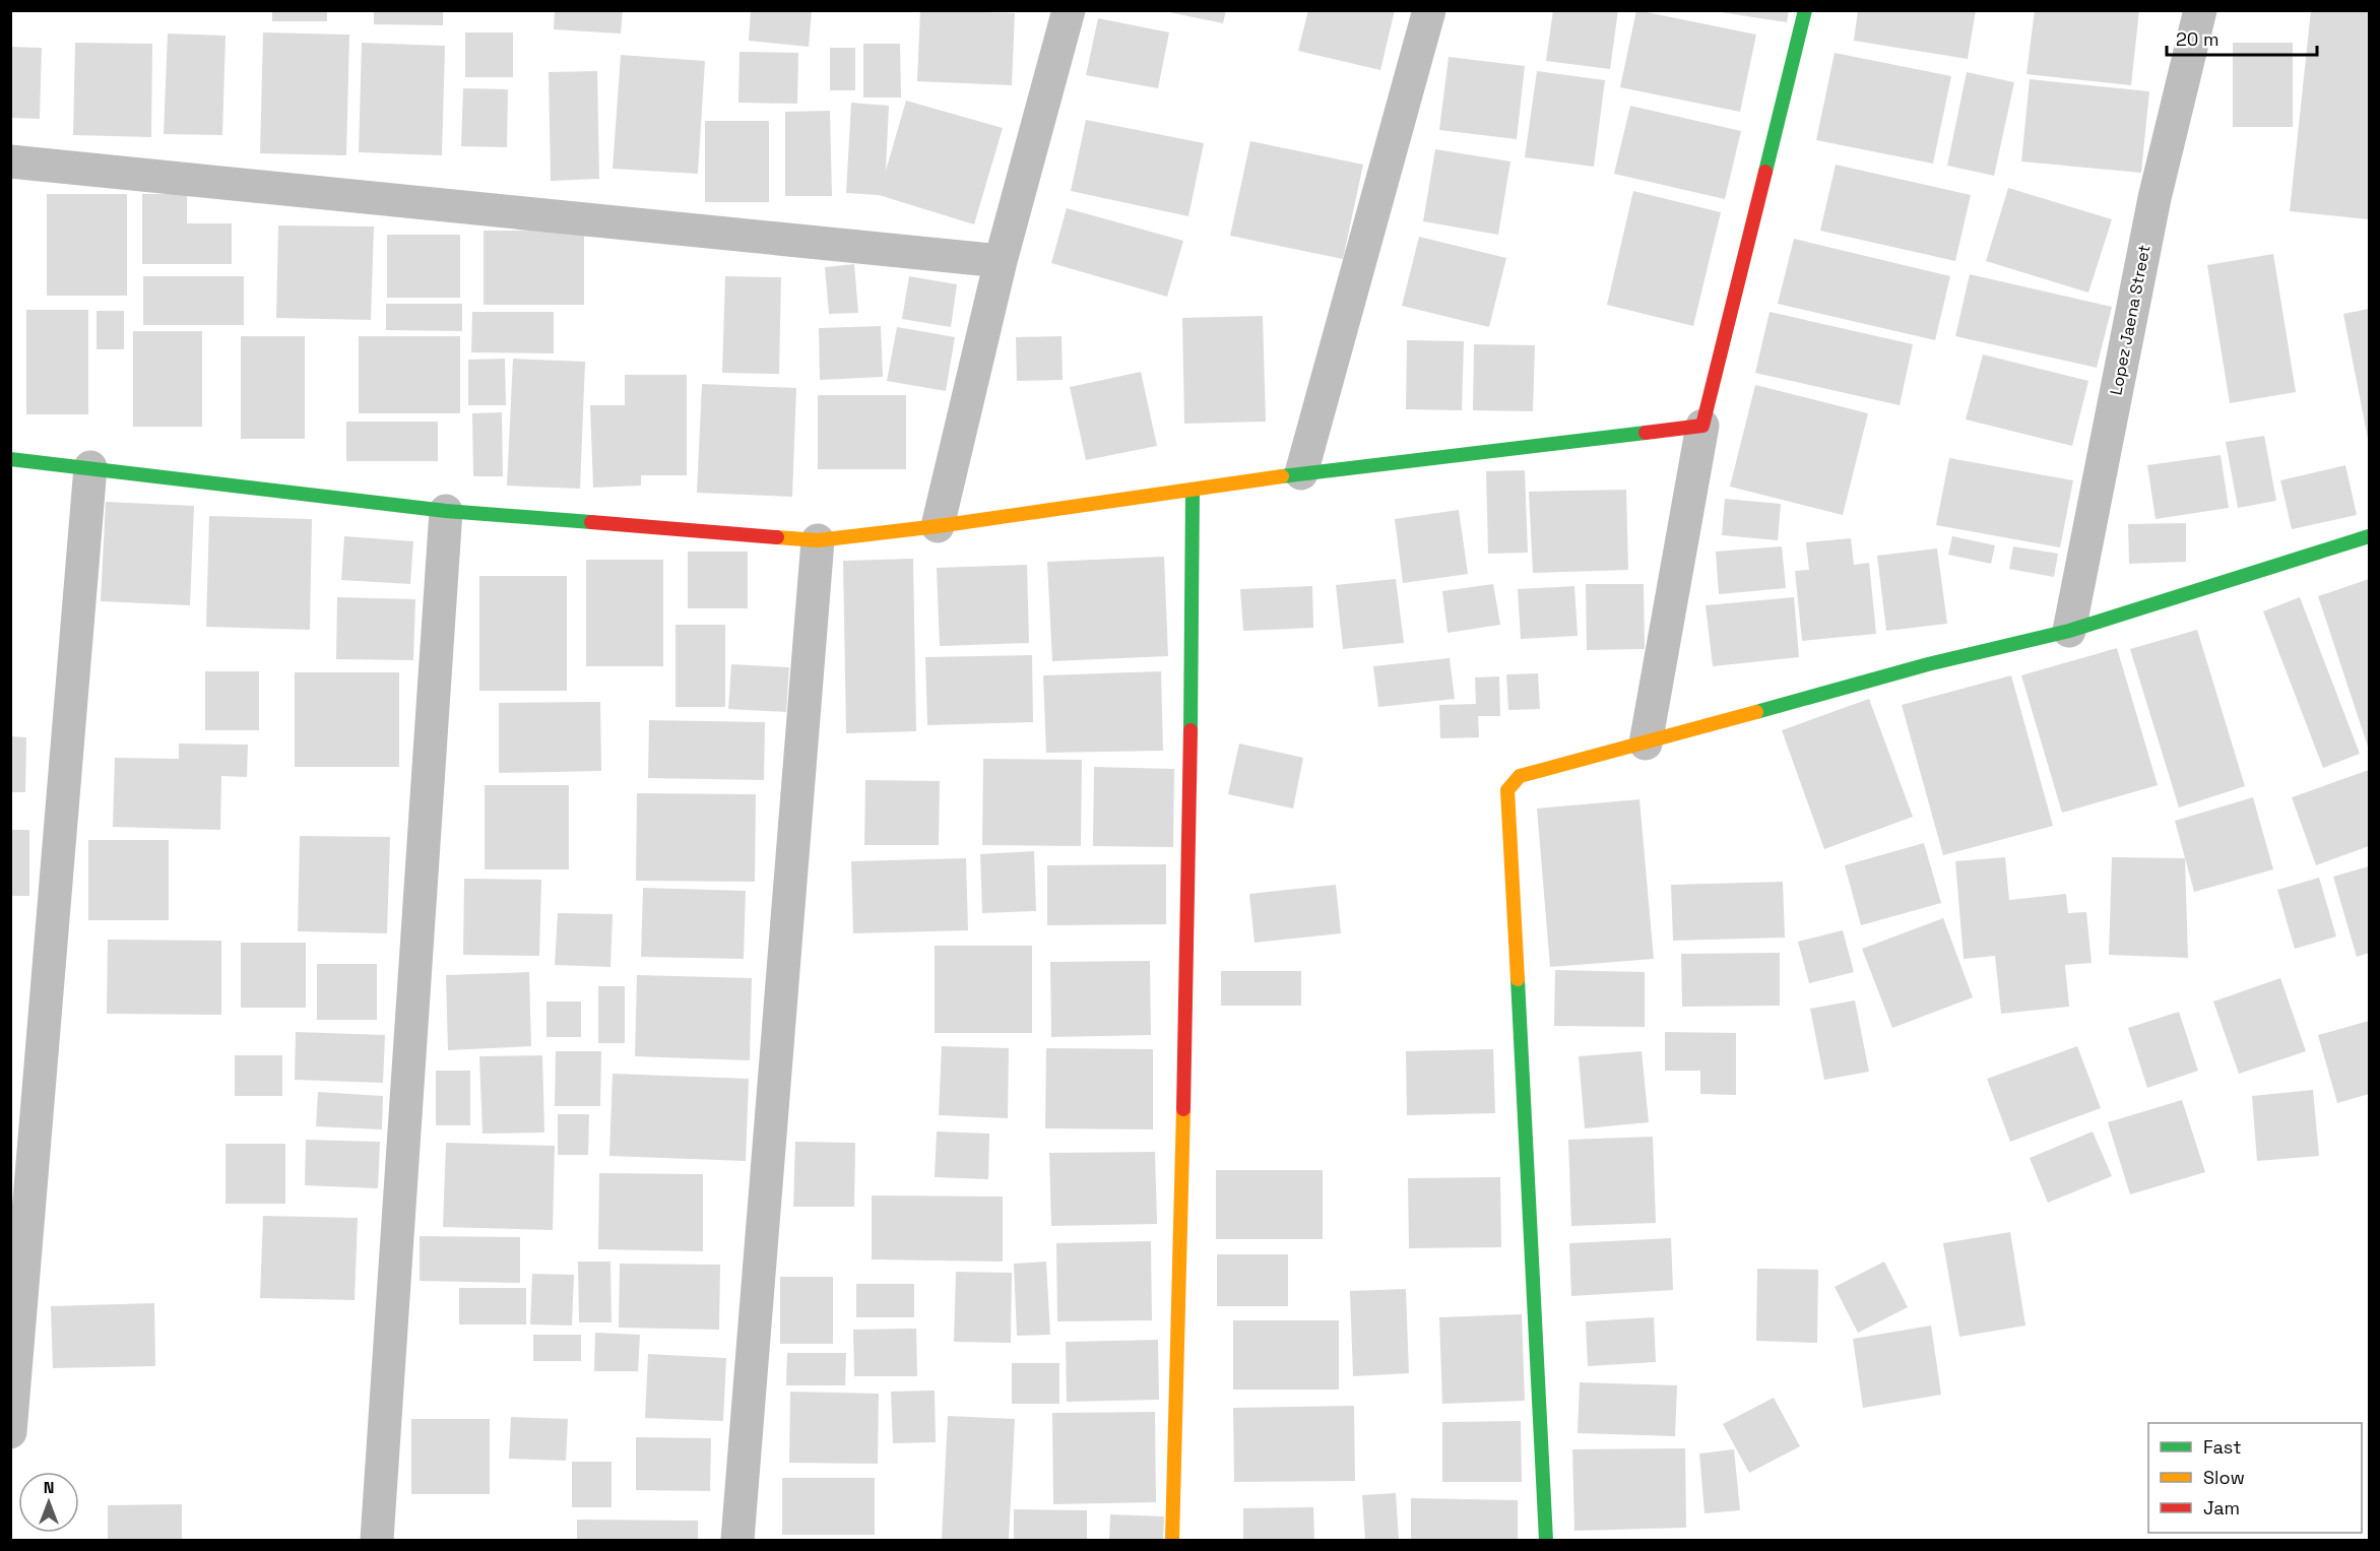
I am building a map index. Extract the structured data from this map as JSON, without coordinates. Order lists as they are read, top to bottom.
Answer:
{
  "streets": {
    "street": ["Lopez Jaena Street"]
  },
  "legend": ["Fast", "Slow", "Jam"],
  "scale_bar": "20 m",
  "north": "top"
}
